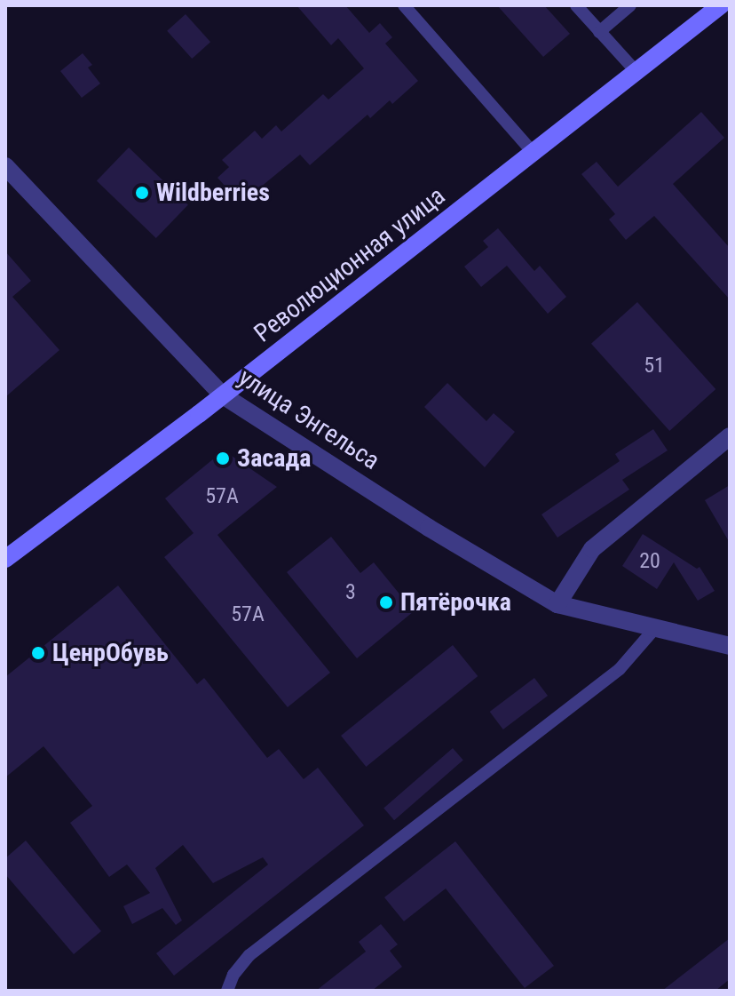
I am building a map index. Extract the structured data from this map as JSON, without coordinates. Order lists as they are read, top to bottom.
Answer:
{
  "streets": {
    "street": ["Революционная улица", "улица Энгельса"]
  },
  "crossings": [
    ["Революционная улица", "улица Энгельса"]
  ],
  "places": [
    "Wildberries",
    "Засада",
    "Пятёрочка",
    "ЦенрОбувь"
  ],
  "house_numbers": [
    "51",
    "57А",
    "20",
    "3",
    "57А"
  ]
}
